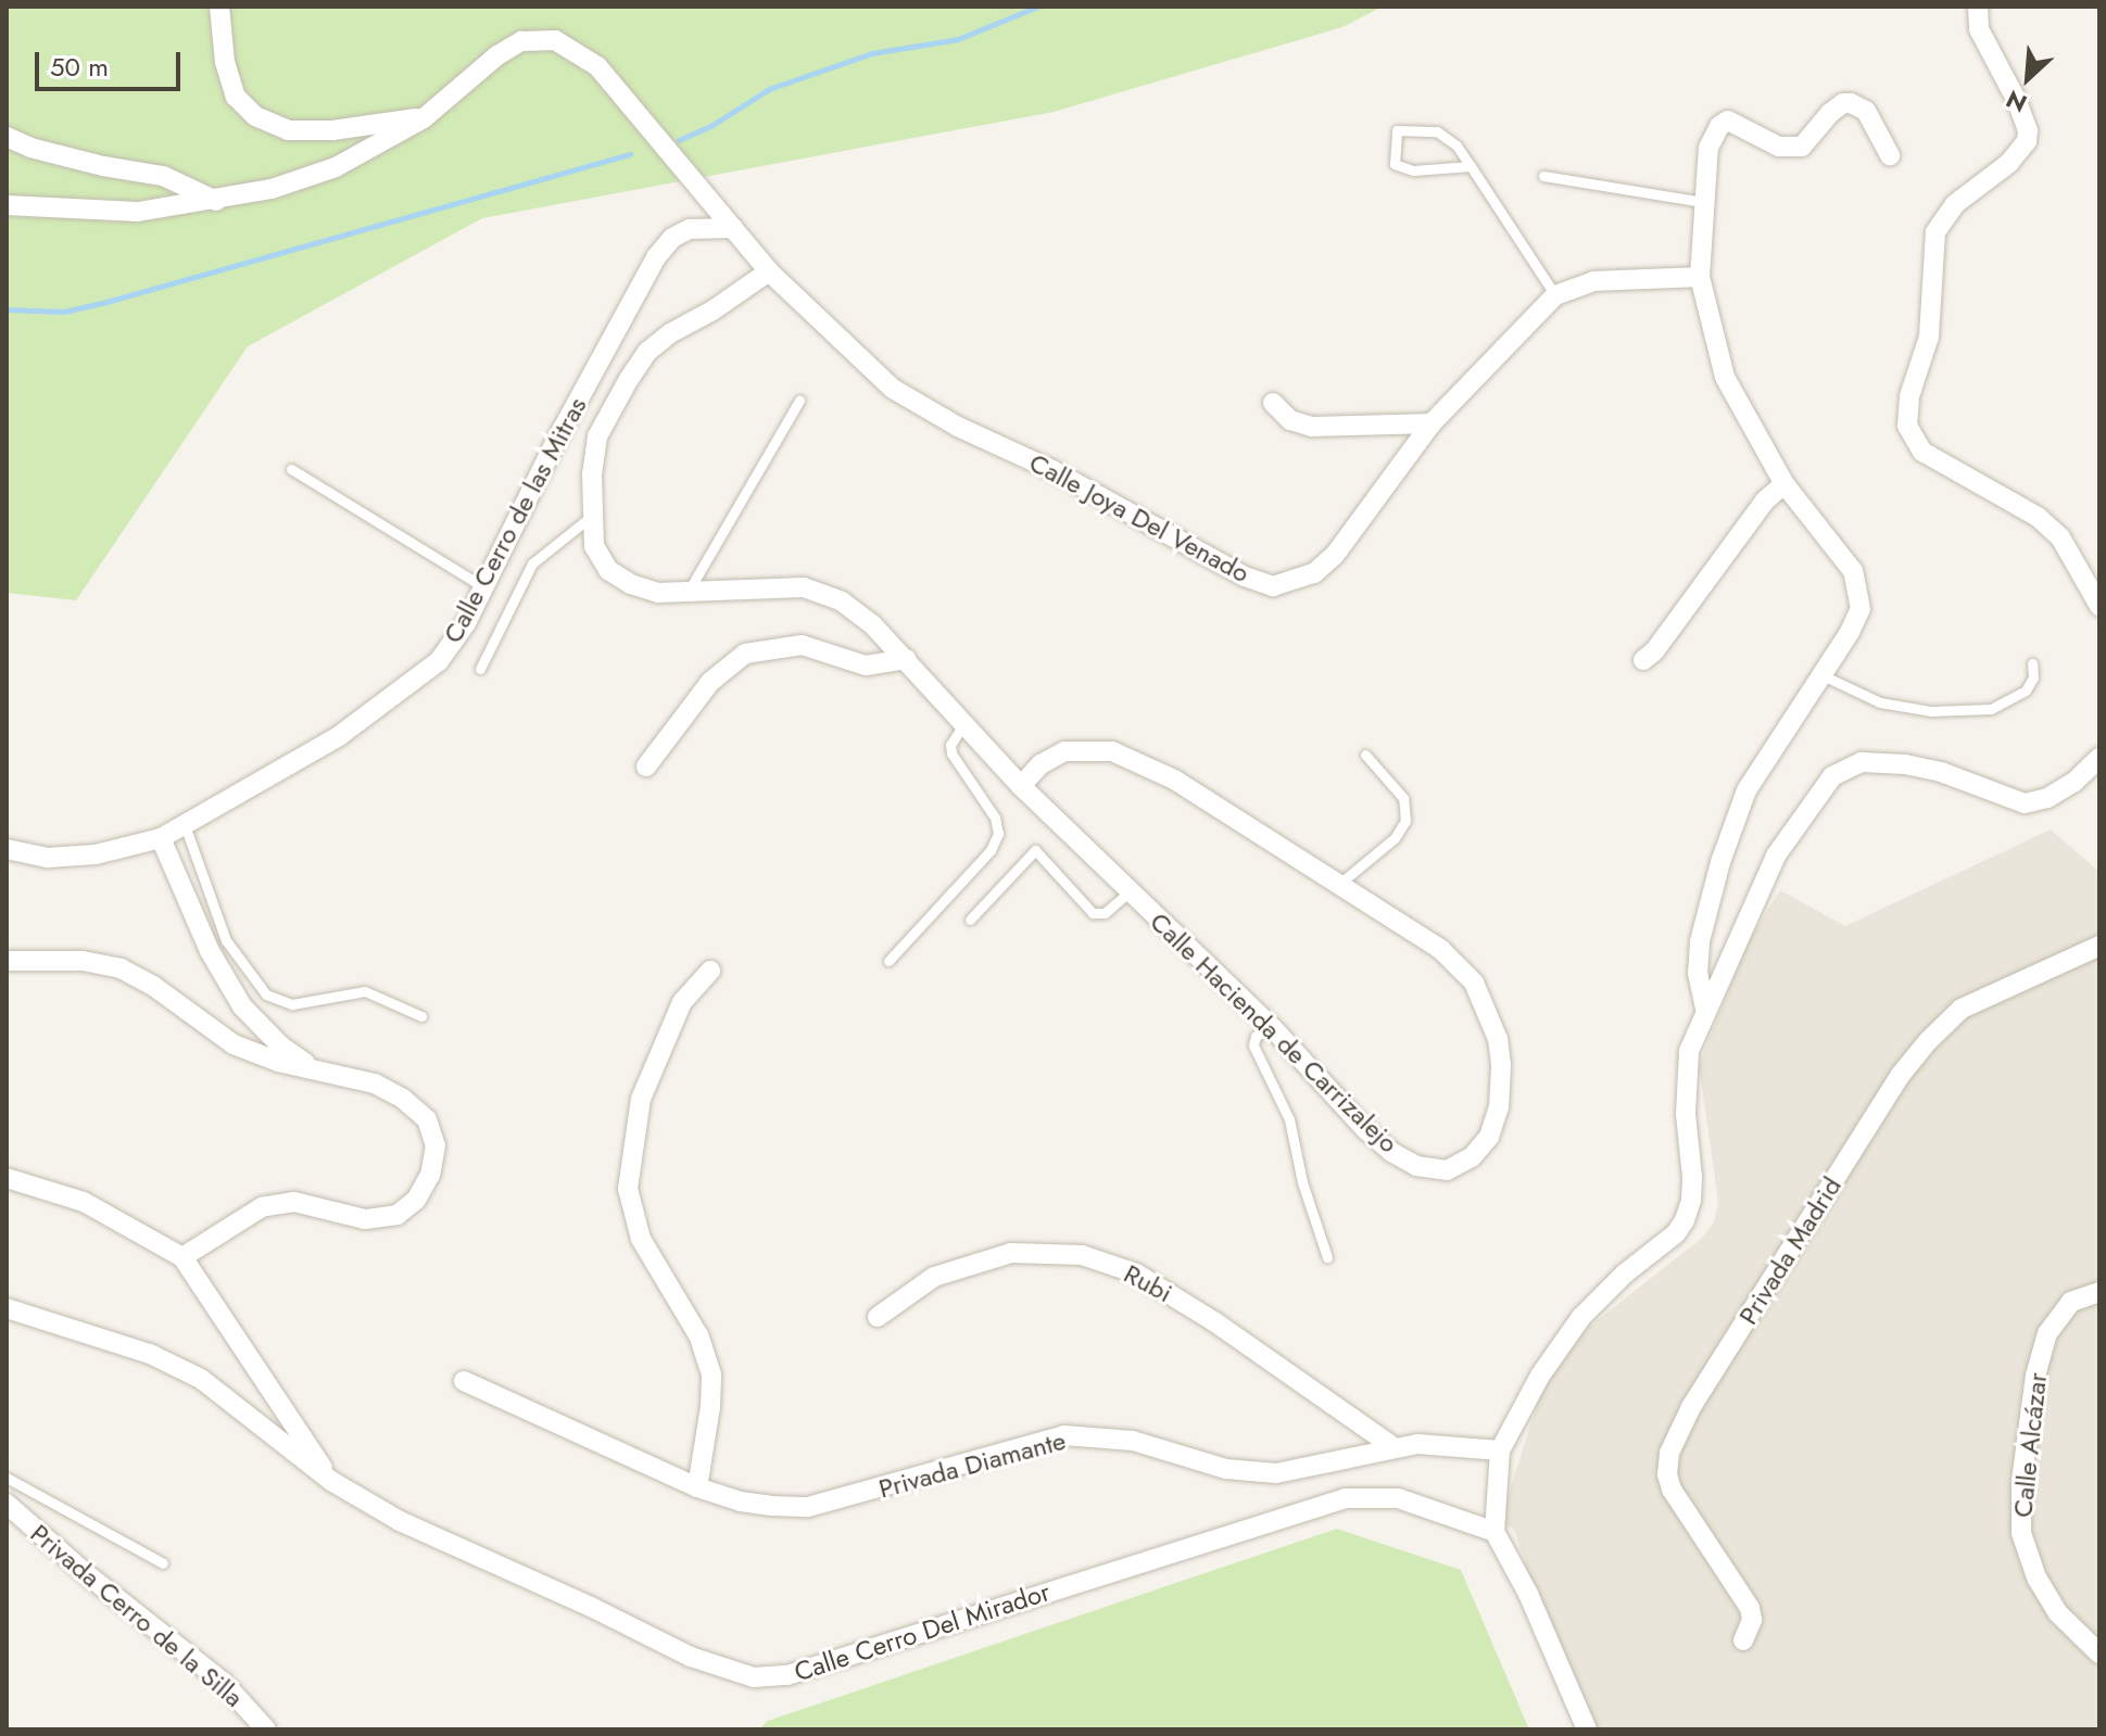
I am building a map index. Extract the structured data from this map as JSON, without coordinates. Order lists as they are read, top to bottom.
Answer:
{
  "streets": {
    "street": [
      "Calle Joya Del Venado",
      "Calle Cerro de las Mitras",
      "Calle Hacienda de Carrizalejo",
      "Privada Madrid",
      "Rubi",
      "Calle Alcázar",
      "Privada Diamante",
      "Privada Cerro de la Silla",
      "Calle Cerro Del Mirador"
    ]
  },
  "crossings": [
    ["Calle Joya Del Venado", "Calle Cerro de las Mitras"],
    ["Calle Joya Del Venado", "Calle Hacienda de Carrizalejo"],
    ["Rubi", "Privada Diamante"]
  ],
  "scale_bar": "50 m",
  "north": "bottom left"
}
